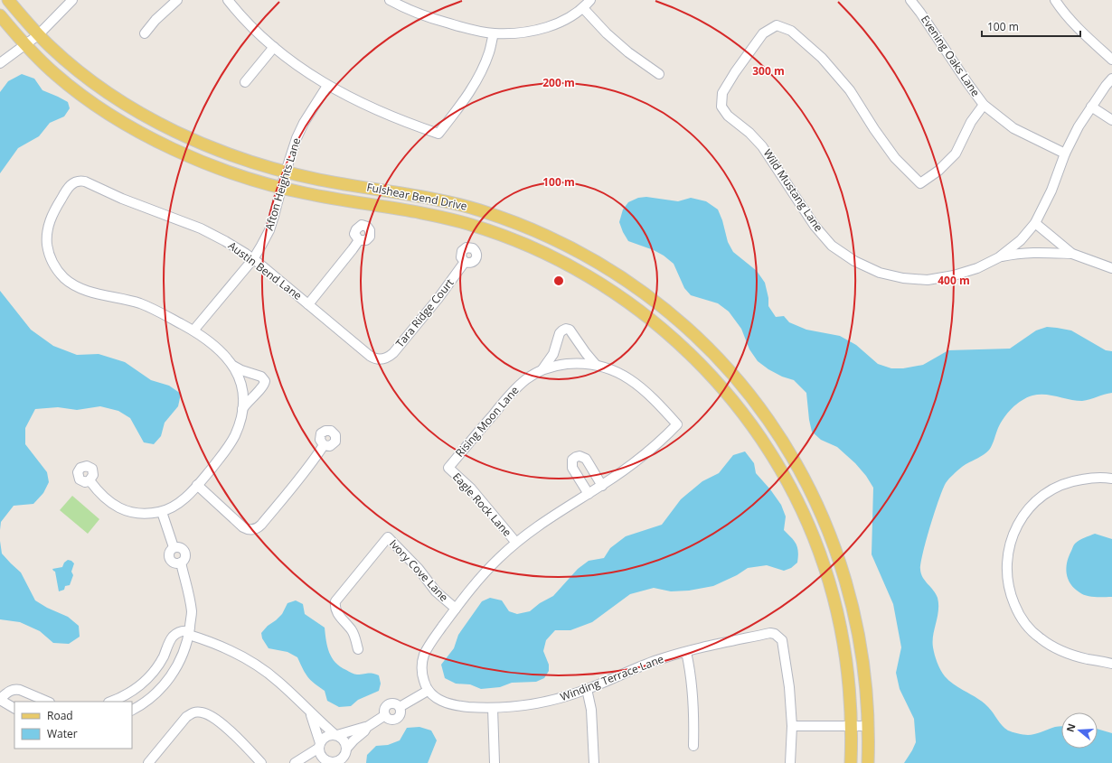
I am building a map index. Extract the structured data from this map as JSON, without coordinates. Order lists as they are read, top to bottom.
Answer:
{
  "streets": {
    "main road": ["Fulshear Bend Drive"],
    "street": [
      "Evening Oaks Lane",
      "Afton Heights Lane",
      "Wild Mustang Lane",
      "Austin Bend Lane",
      "Tara Ridge Court",
      "Rising Moon Lane",
      "Eagle Rock Lane",
      "Ivory Cove Lane",
      "Winding Terrace Lane"
    ]
  },
  "crossings": [
    ["Evening Oaks Lane", "Wild Mustang Lane"],
    ["Afton Heights Lane", "Fulshear Bend Drive"],
    ["Afton Heights Lane", "Austin Bend Lane"],
    ["Austin Bend Lane", "Tara Ridge Court"],
    ["Rising Moon Lane", "Eagle Rock Lane"]
  ],
  "legend": ["Road", "Water"],
  "scale_bar": "100 m",
  "north": "left",
  "rings": [
    "300 m",
    "200 m",
    "100 m",
    "400 m"
  ]
}
